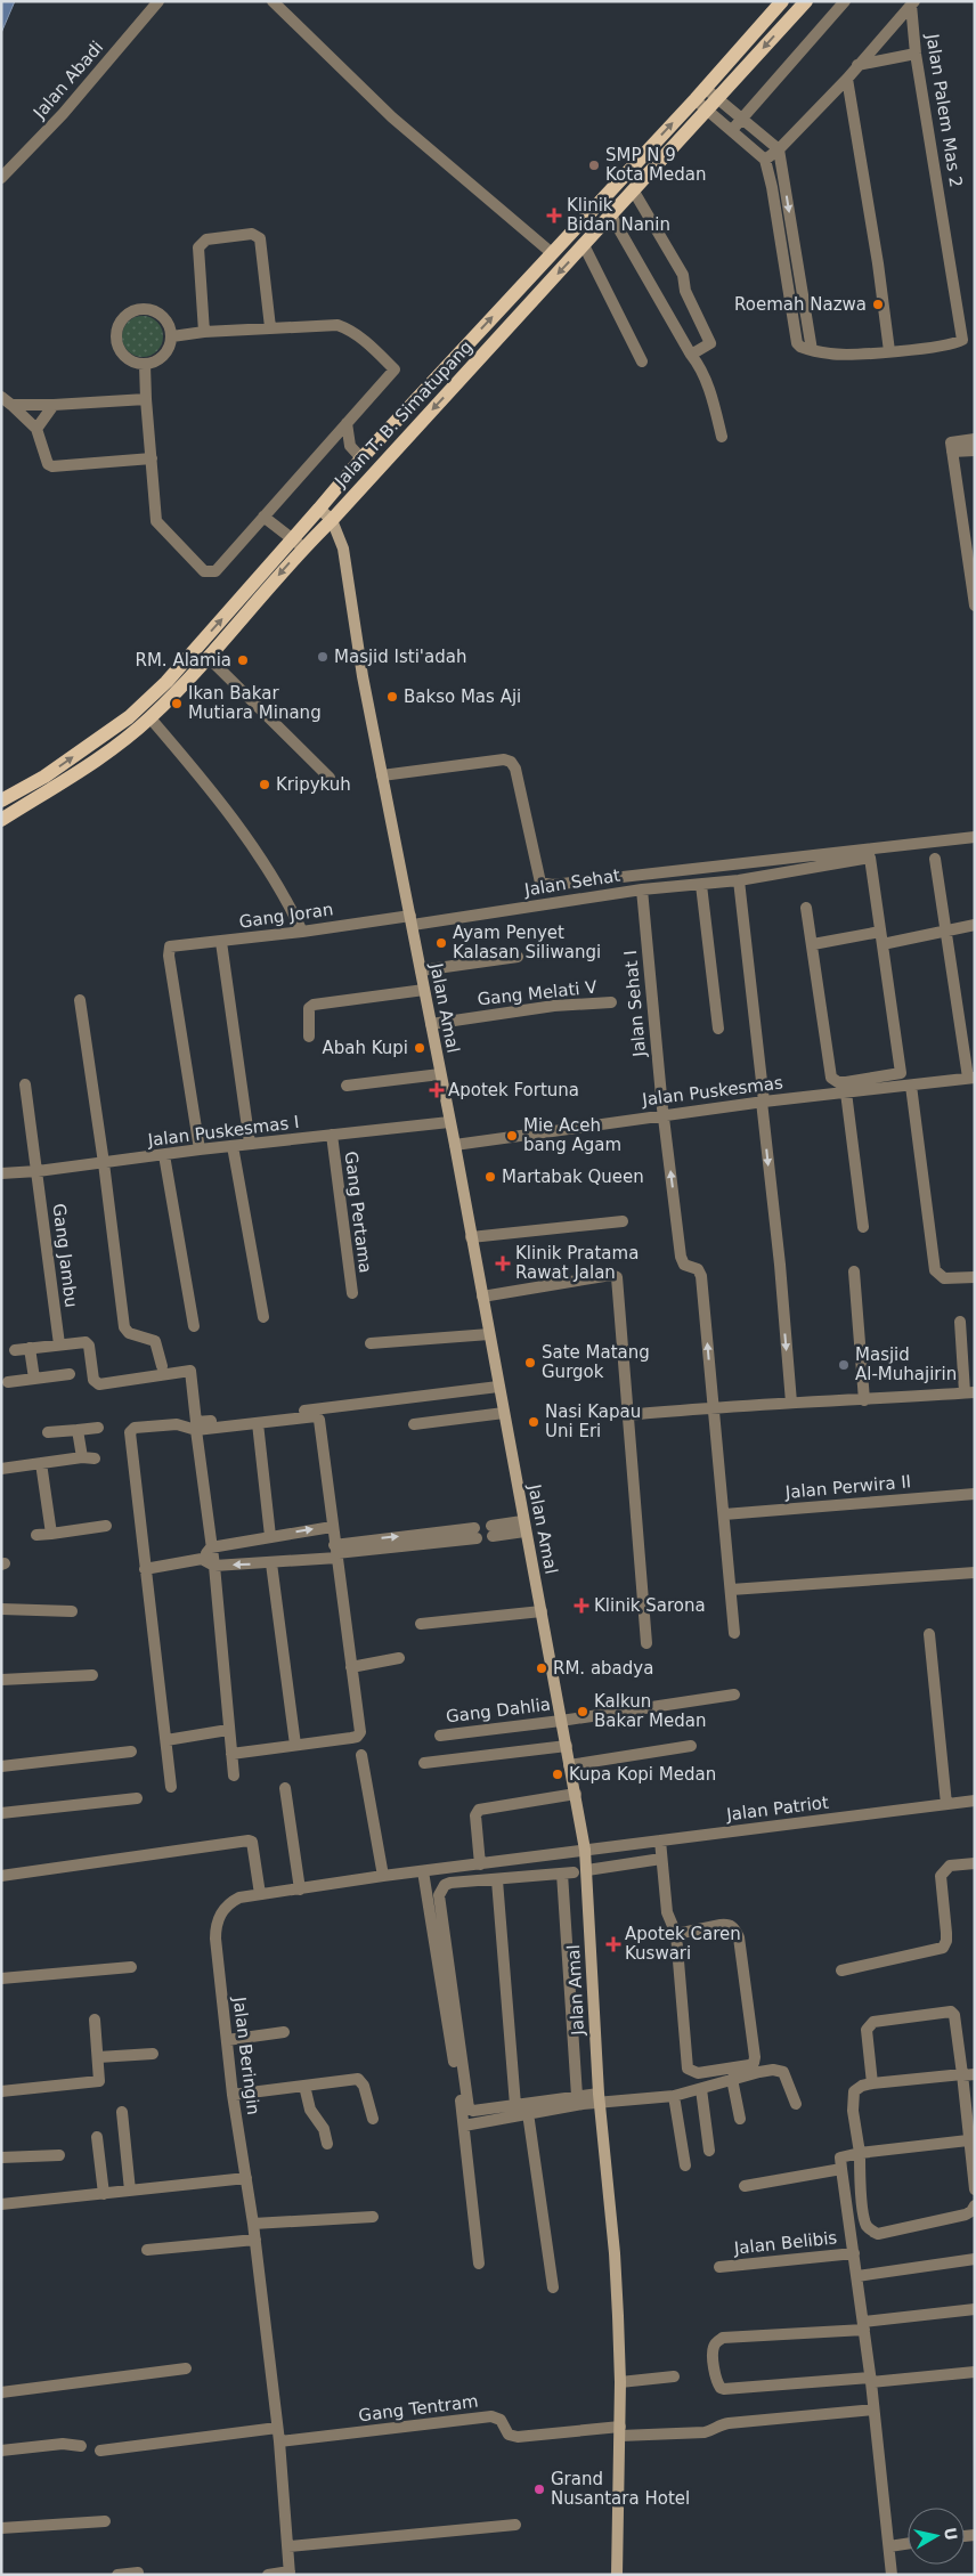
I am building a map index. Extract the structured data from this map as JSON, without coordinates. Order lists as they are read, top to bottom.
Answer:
{
  "streets": {
    "main road": ["Jalan T. B. Simatupang"],
    "street": [
      "Jalan Abadi",
      "Jalan Palem Mas 2",
      "Jalan Sehat",
      "Gang Joran",
      "Gang Melati V",
      "Jalan Sehat I",
      "Jalan Amal",
      "Jalan Puskesmas",
      "Jalan Puskesmas I",
      "Gang Pertama",
      "Gang Jambu",
      "Jalan Perwira II",
      "Gang Dahlia",
      "Jalan Patriot",
      "Jalan Beringin",
      "Jalan Belibis",
      "Gang Tentram"
    ]
  },
  "crossings": [
    ["Jalan T. B. Simatupang", "Jalan Amal"],
    ["Jalan Sehat", "Gang Joran"],
    ["Jalan Sehat", "Jalan Sehat I"],
    ["Jalan Sehat", "Jalan Amal"],
    ["Gang Joran", "Jalan Amal"],
    ["Gang Joran", "Jalan Puskesmas I"],
    ["Gang Melati V", "Jalan Amal"],
    ["Jalan Sehat I", "Jalan Puskesmas"],
    ["Jalan Sehat I", "Jalan Perwira II"],
    ["Jalan Amal", "Jalan Puskesmas"],
    ["Jalan Amal", "Jalan Puskesmas I"],
    ["Jalan Amal", "Gang Dahlia"],
    ["Jalan Amal", "Jalan Patriot"],
    ["Jalan Amal", "Jalan Beringin"],
    ["Jalan Amal", "Gang Tentram"],
    ["Jalan Puskesmas I", "Gang Pertama"],
    ["Jalan Puskesmas I", "Gang Jambu"],
    ["Jalan Patriot", "Jalan Beringin"],
    ["Jalan Beringin", "Gang Tentram"]
  ],
  "places": {
    "other": [
      "SMP N 9 Kota Medan",
      "Roemah Nazwa",
      "Masjid Isti'adah",
      "RM. Alamia",
      "Bakso Mas Aji",
      "Ikan Bakar Mutiara Minang",
      "Kripykuh",
      "Ayam Penyet Kalasan Siliwangi",
      "Abah Kupi",
      "Mie Aceh bang Agam",
      "Martabak Queen",
      "Sate Matang Gurgok",
      "Masjid Al-Muhajirin",
      "Nasi Kapau Uni Eri",
      "RM. abadya",
      "Kalkun Bakar Medan",
      "Kupa Kopi Medan",
      "Grand Nusantara Hotel"
    ],
    "health": [
      "Klinik Bidan Nanin",
      "Apotek Fortuna",
      "Klinik Pratama Rawat Jalan",
      "Klinik Sarona",
      "Apotek Caren Kuswari"
    ]
  },
  "north": "right"
}
